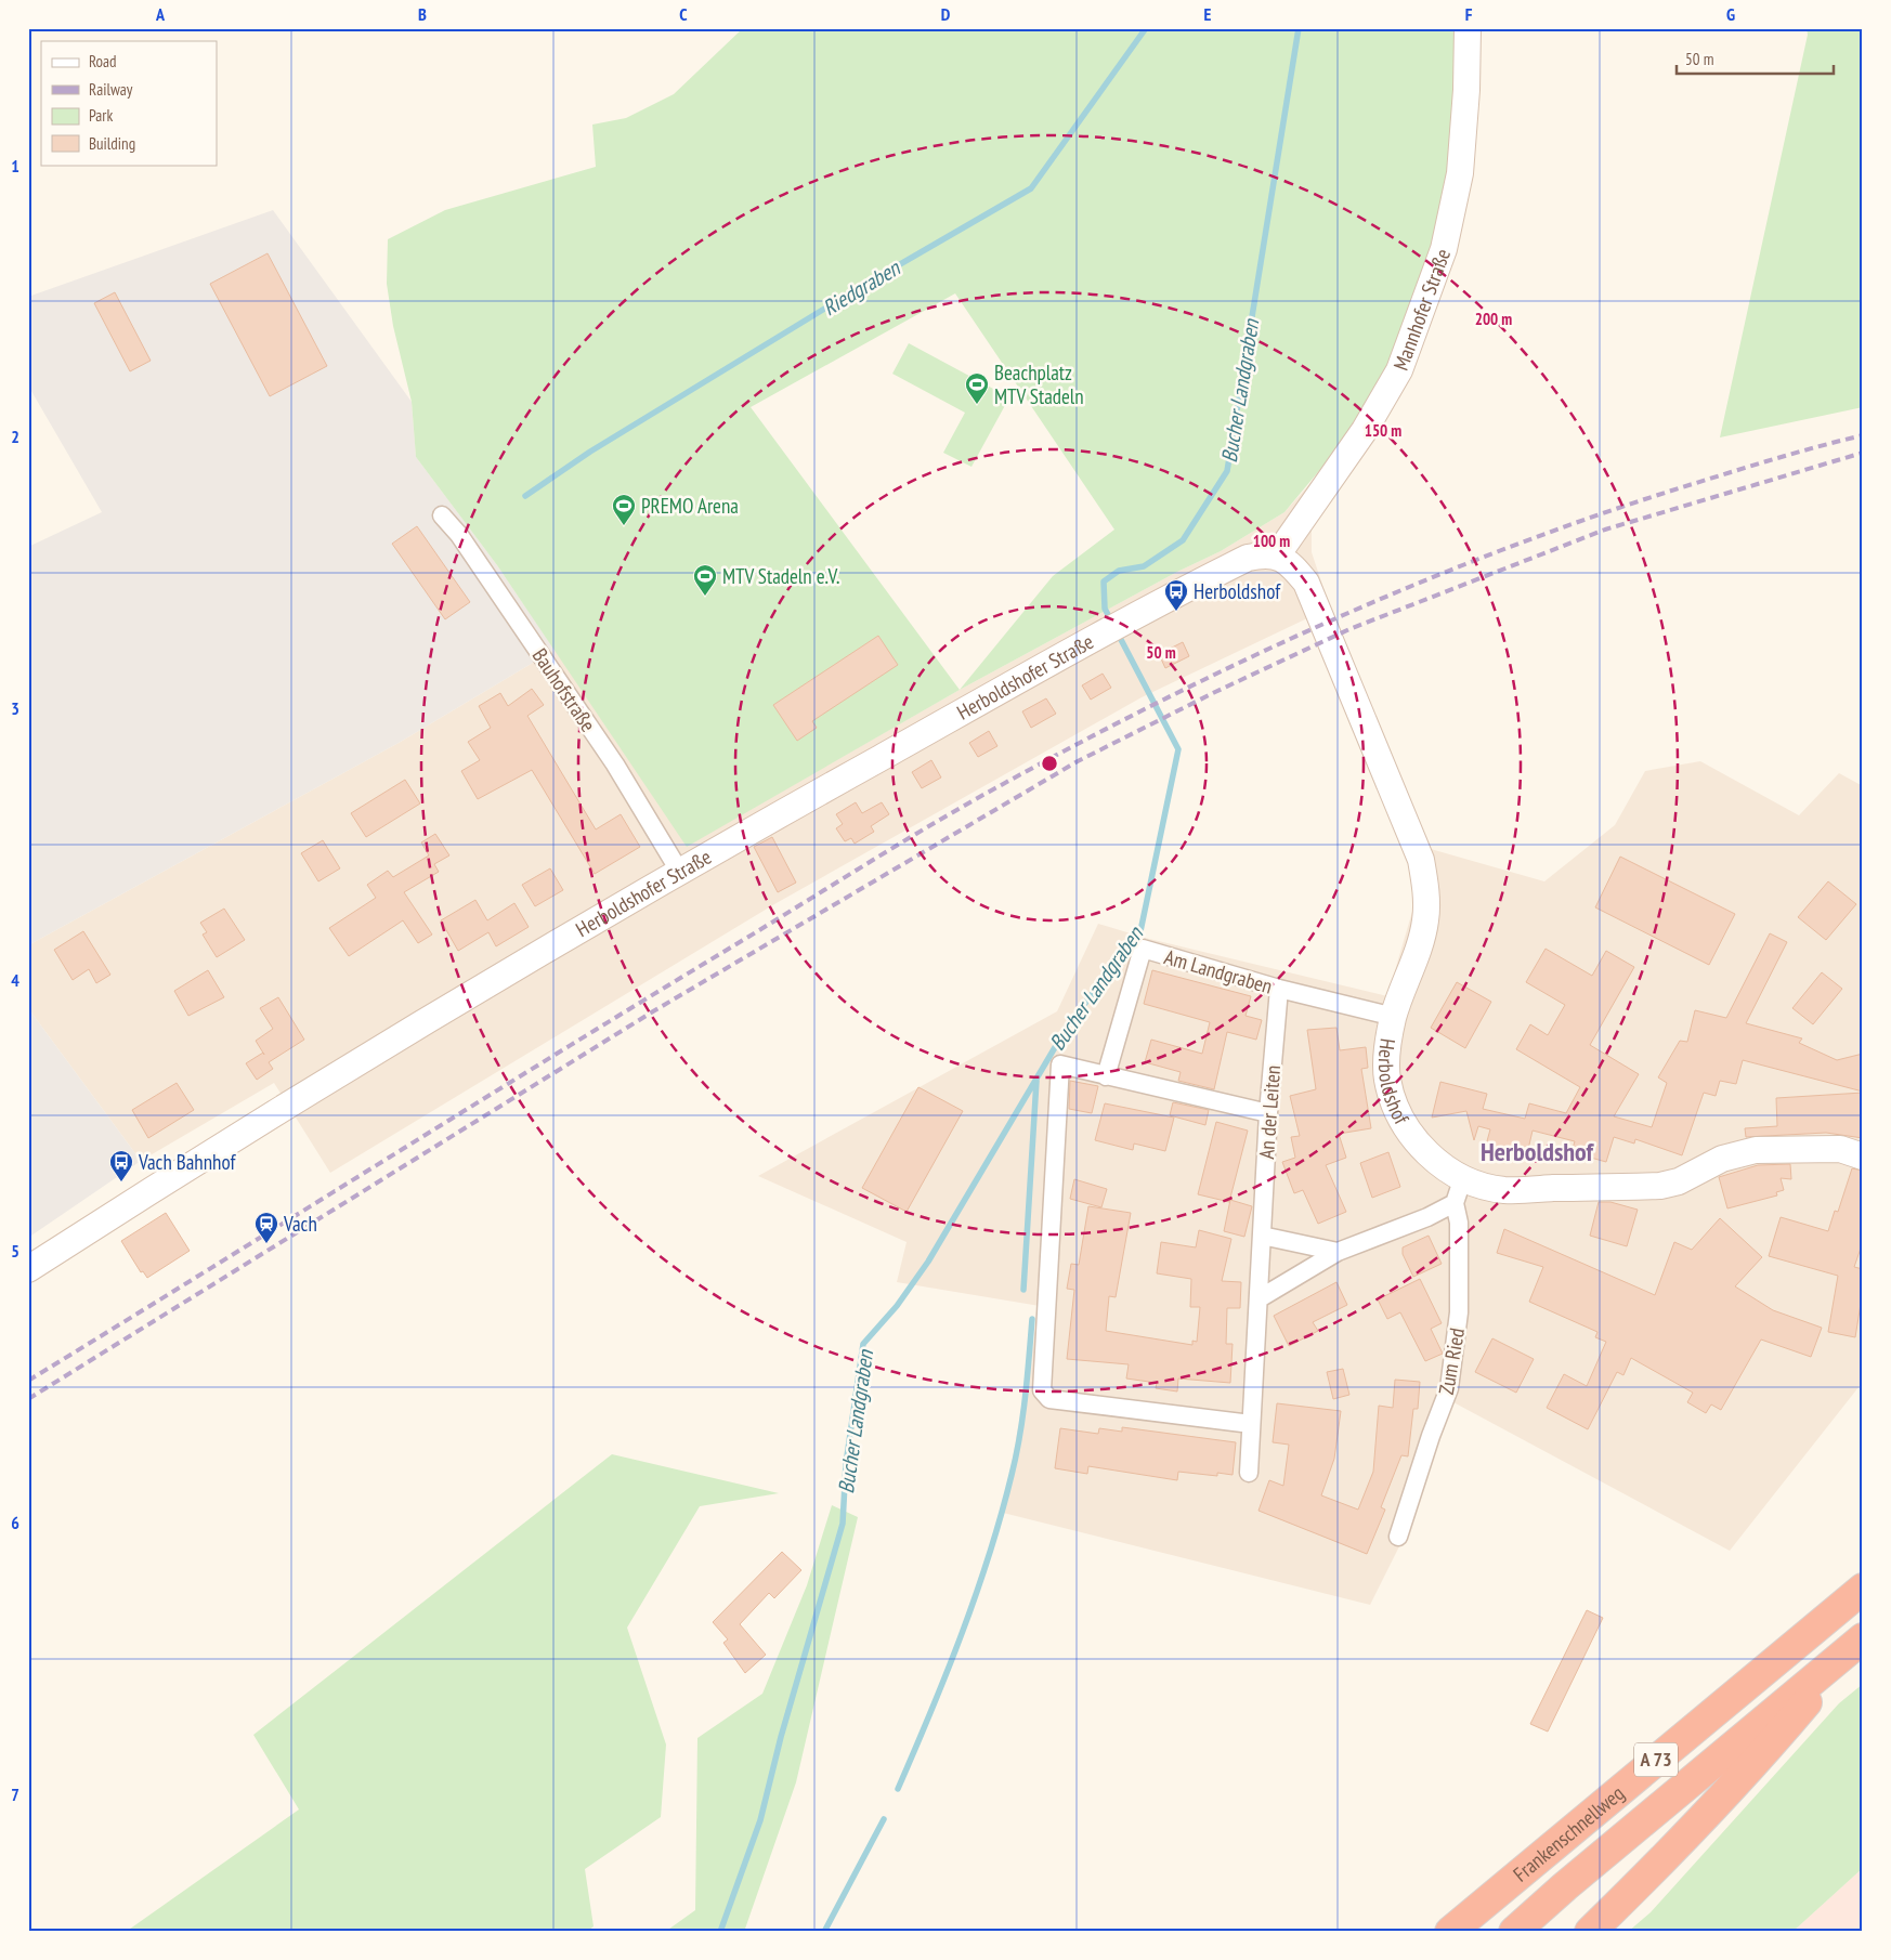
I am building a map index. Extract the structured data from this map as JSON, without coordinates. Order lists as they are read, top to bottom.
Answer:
{
  "streets": {
    "highway": ["A 73", "Frankenschnellweg"],
    "street": [
      "Mannhofer Straße",
      "Herboldshofer Straße",
      "Bauhofstraße",
      "Am Landgraben",
      "Herboldshof",
      "An der Leiten",
      "Zum Ried"
    ]
  },
  "crossings": [
    ["Mannhofer Straße", "Herboldshofer Straße"],
    ["Mannhofer Straße", "Herboldshof"],
    ["Herboldshofer Straße", "Bauhofstraße"],
    ["Herboldshofer Straße", "Herboldshof"],
    ["Am Landgraben", "Herboldshof"],
    ["Am Landgraben", "An der Leiten"],
    ["Herboldshof", "Zum Ried"]
  ],
  "districts": ["Herboldshof"],
  "water": ["Riedgraben", "Bucher Landgraben"],
  "places": {
    "sports": ["Beachplatz MTV Stadeln", "PREMO Arena", "MTV Stadeln e.V."],
    "bus stop": ["Herboldshof", "Vach Bahnhof"],
    "station": ["Vach"]
  },
  "legend": [
    "Road",
    "Railway",
    "Park",
    "Building"
  ],
  "scale_bar": "50 m",
  "grid": {
    "columns": [
      "A",
      "B",
      "C",
      "D",
      "E",
      "F",
      "G"
    ],
    "rows": [
      "1",
      "2",
      "3",
      "4",
      "5",
      "6",
      "7"
    ]
  },
  "rings": [
    "200 m",
    "150 m",
    "100 m",
    "50 m"
  ]
}
